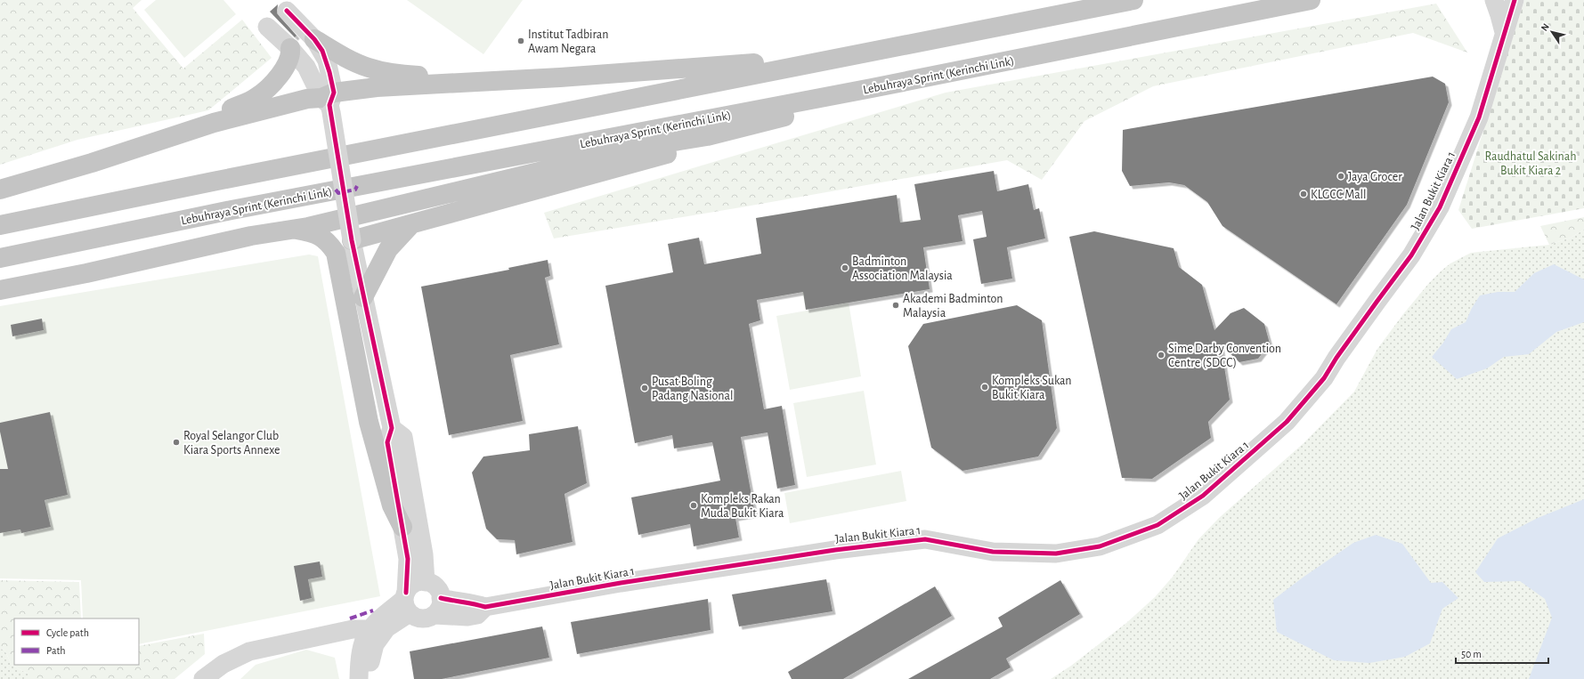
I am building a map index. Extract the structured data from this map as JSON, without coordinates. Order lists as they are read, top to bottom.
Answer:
{
  "streets": {
    "highway": ["Lebuhraya Sprint (Kerinchi Link)"],
    "street": ["Jalan Bukit Kiara 1"]
  },
  "parks": ["Raudhatul Sakinah Bukit Kiara 2"],
  "places": [
    "Institut Tadbiran Awam Negara",
    "Jaya Grocer",
    "KLGCC Mall",
    "Badminton Association Malaysia",
    "Akademi Badminton Malaysia",
    "Sime Darby Convention Centre (SDCC)",
    "Kompleks Sukan Bukit Kiara",
    "Pusat Boling Padang Nasional",
    "Royal Selangor Club Kiara Sports Annexe",
    "Kompleks Rakan Muda Bukit Kiara"
  ],
  "legend": ["Cycle path", "Path"],
  "scale_bar": "50 m",
  "north": "top left"
}
